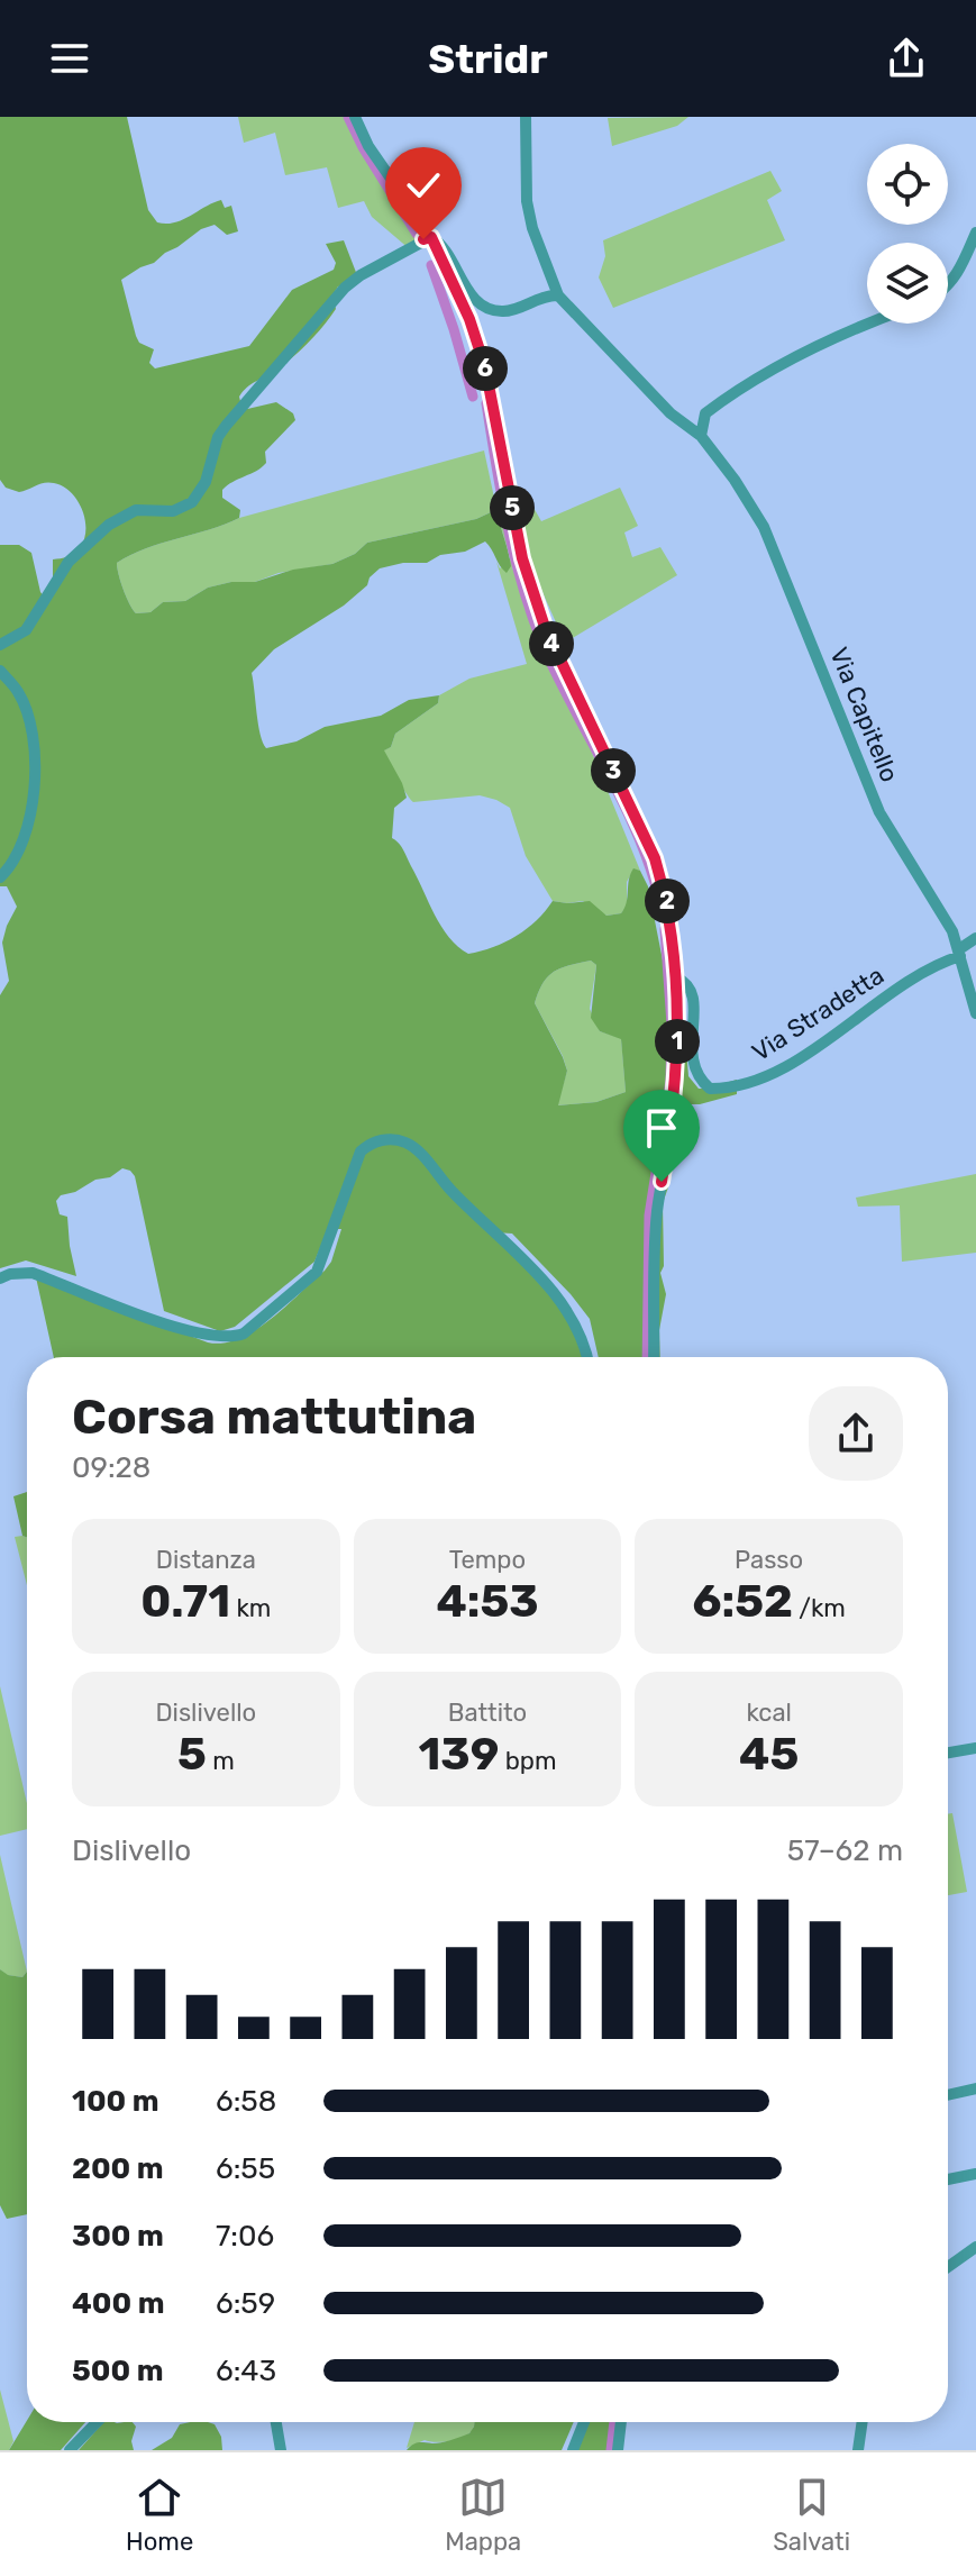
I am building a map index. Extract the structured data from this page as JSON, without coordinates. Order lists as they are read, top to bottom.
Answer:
{
  "streets": {
    "street": ["Via Capitello", "Via Stradetta"]
  },
  "crossings": [
    ["Via Capitello", "Via Stradetta"]
  ],
  "page": {
    "header": "Stridr",
    "pins": [
      "6",
      "5",
      "4",
      "3",
      "2",
      "1"
    ],
    "heading": ["Corsa mattutina", "09:28"],
    "stats": [
      ["Distanza", "0.71 km"],
      ["Tempo", "4:53"],
      ["Passo", "6:52 /km"],
      ["Dislivello", "5 m"],
      ["Battito", "139 bpm"],
      ["kcal", "45"]
    ],
    "chart": ["Dislivello", "57–62 m"],
    "list": [
      {
        "name": "100 m",
        "note": "6:58"
      },
      {
        "name": "200 m",
        "note": "6:55"
      },
      {
        "name": "300 m",
        "note": "7:06"
      },
      {
        "name": "400 m",
        "note": "6:59"
      },
      {
        "name": "500 m",
        "note": "6:43"
      }
    ],
    "tabs": ["Home", "Mappa", "Salvati"]
  }
}
